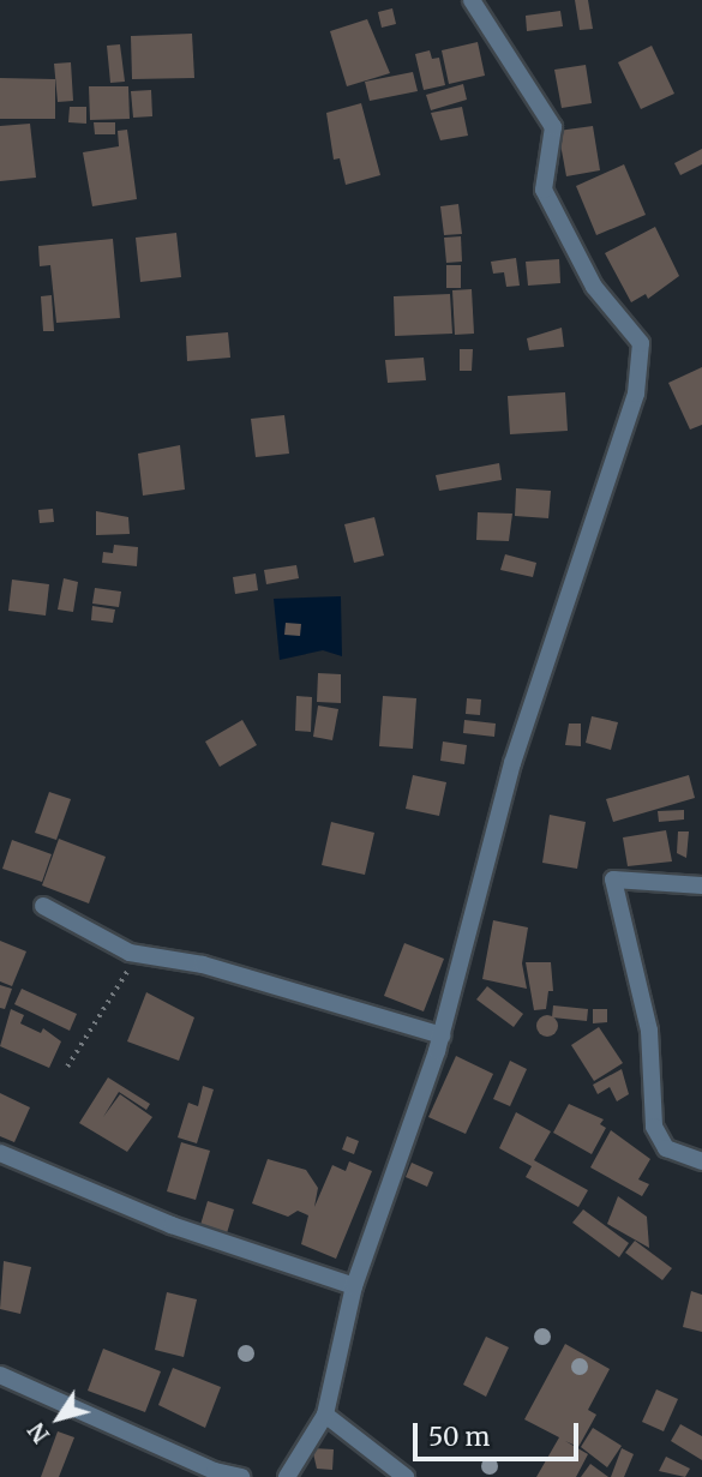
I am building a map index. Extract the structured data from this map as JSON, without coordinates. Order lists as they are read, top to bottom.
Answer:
{
  "scale_bar": "50 m",
  "north": "bottom left"
}
